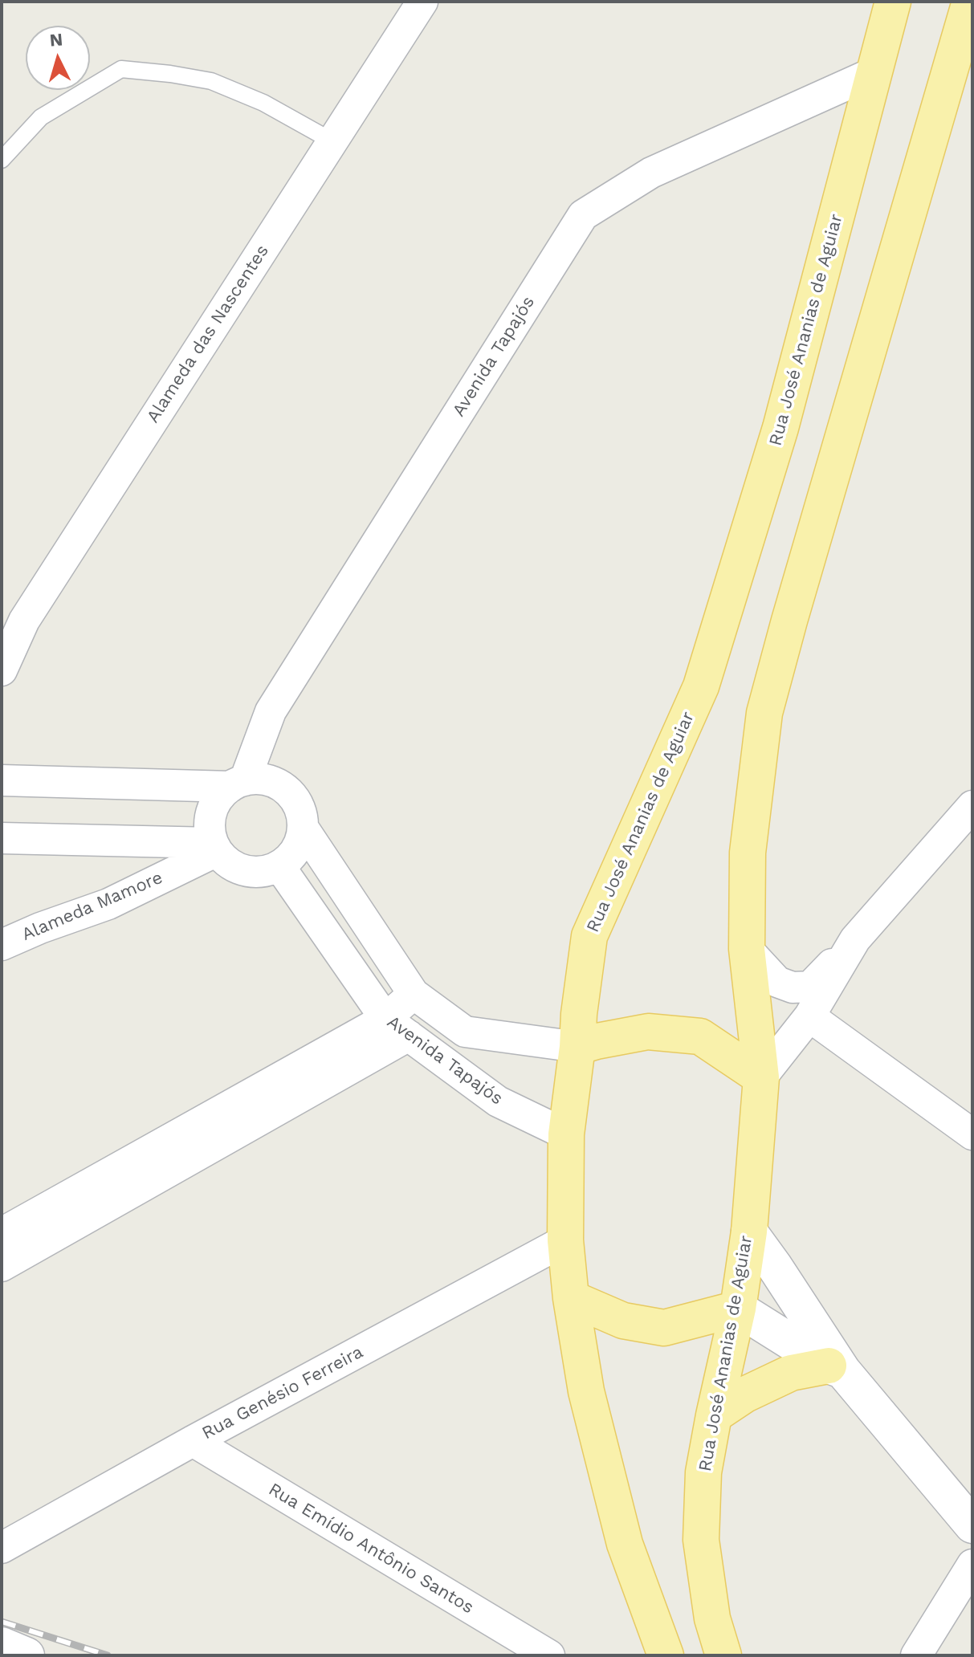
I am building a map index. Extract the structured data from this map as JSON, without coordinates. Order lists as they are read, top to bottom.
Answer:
{
  "streets": {
    "main road": ["Rua José Ananias de Aguiar"],
    "street": [
      "Alameda das Nascentes",
      "Avenida Tapajós",
      "Alameda Mamore",
      "Rua Genésio Ferreira",
      "Rua Emídio Antônio Santos"
    ]
  },
  "crossings": [
    ["Rua José Ananias de Aguiar", "Avenida Tapajós"],
    ["Rua José Ananias de Aguiar", "Rua Genésio Ferreira"],
    ["Avenida Tapajós", "Alameda Mamore"],
    ["Rua Genésio Ferreira", "Rua Emídio Antônio Santos"]
  ],
  "north": "top"
}
